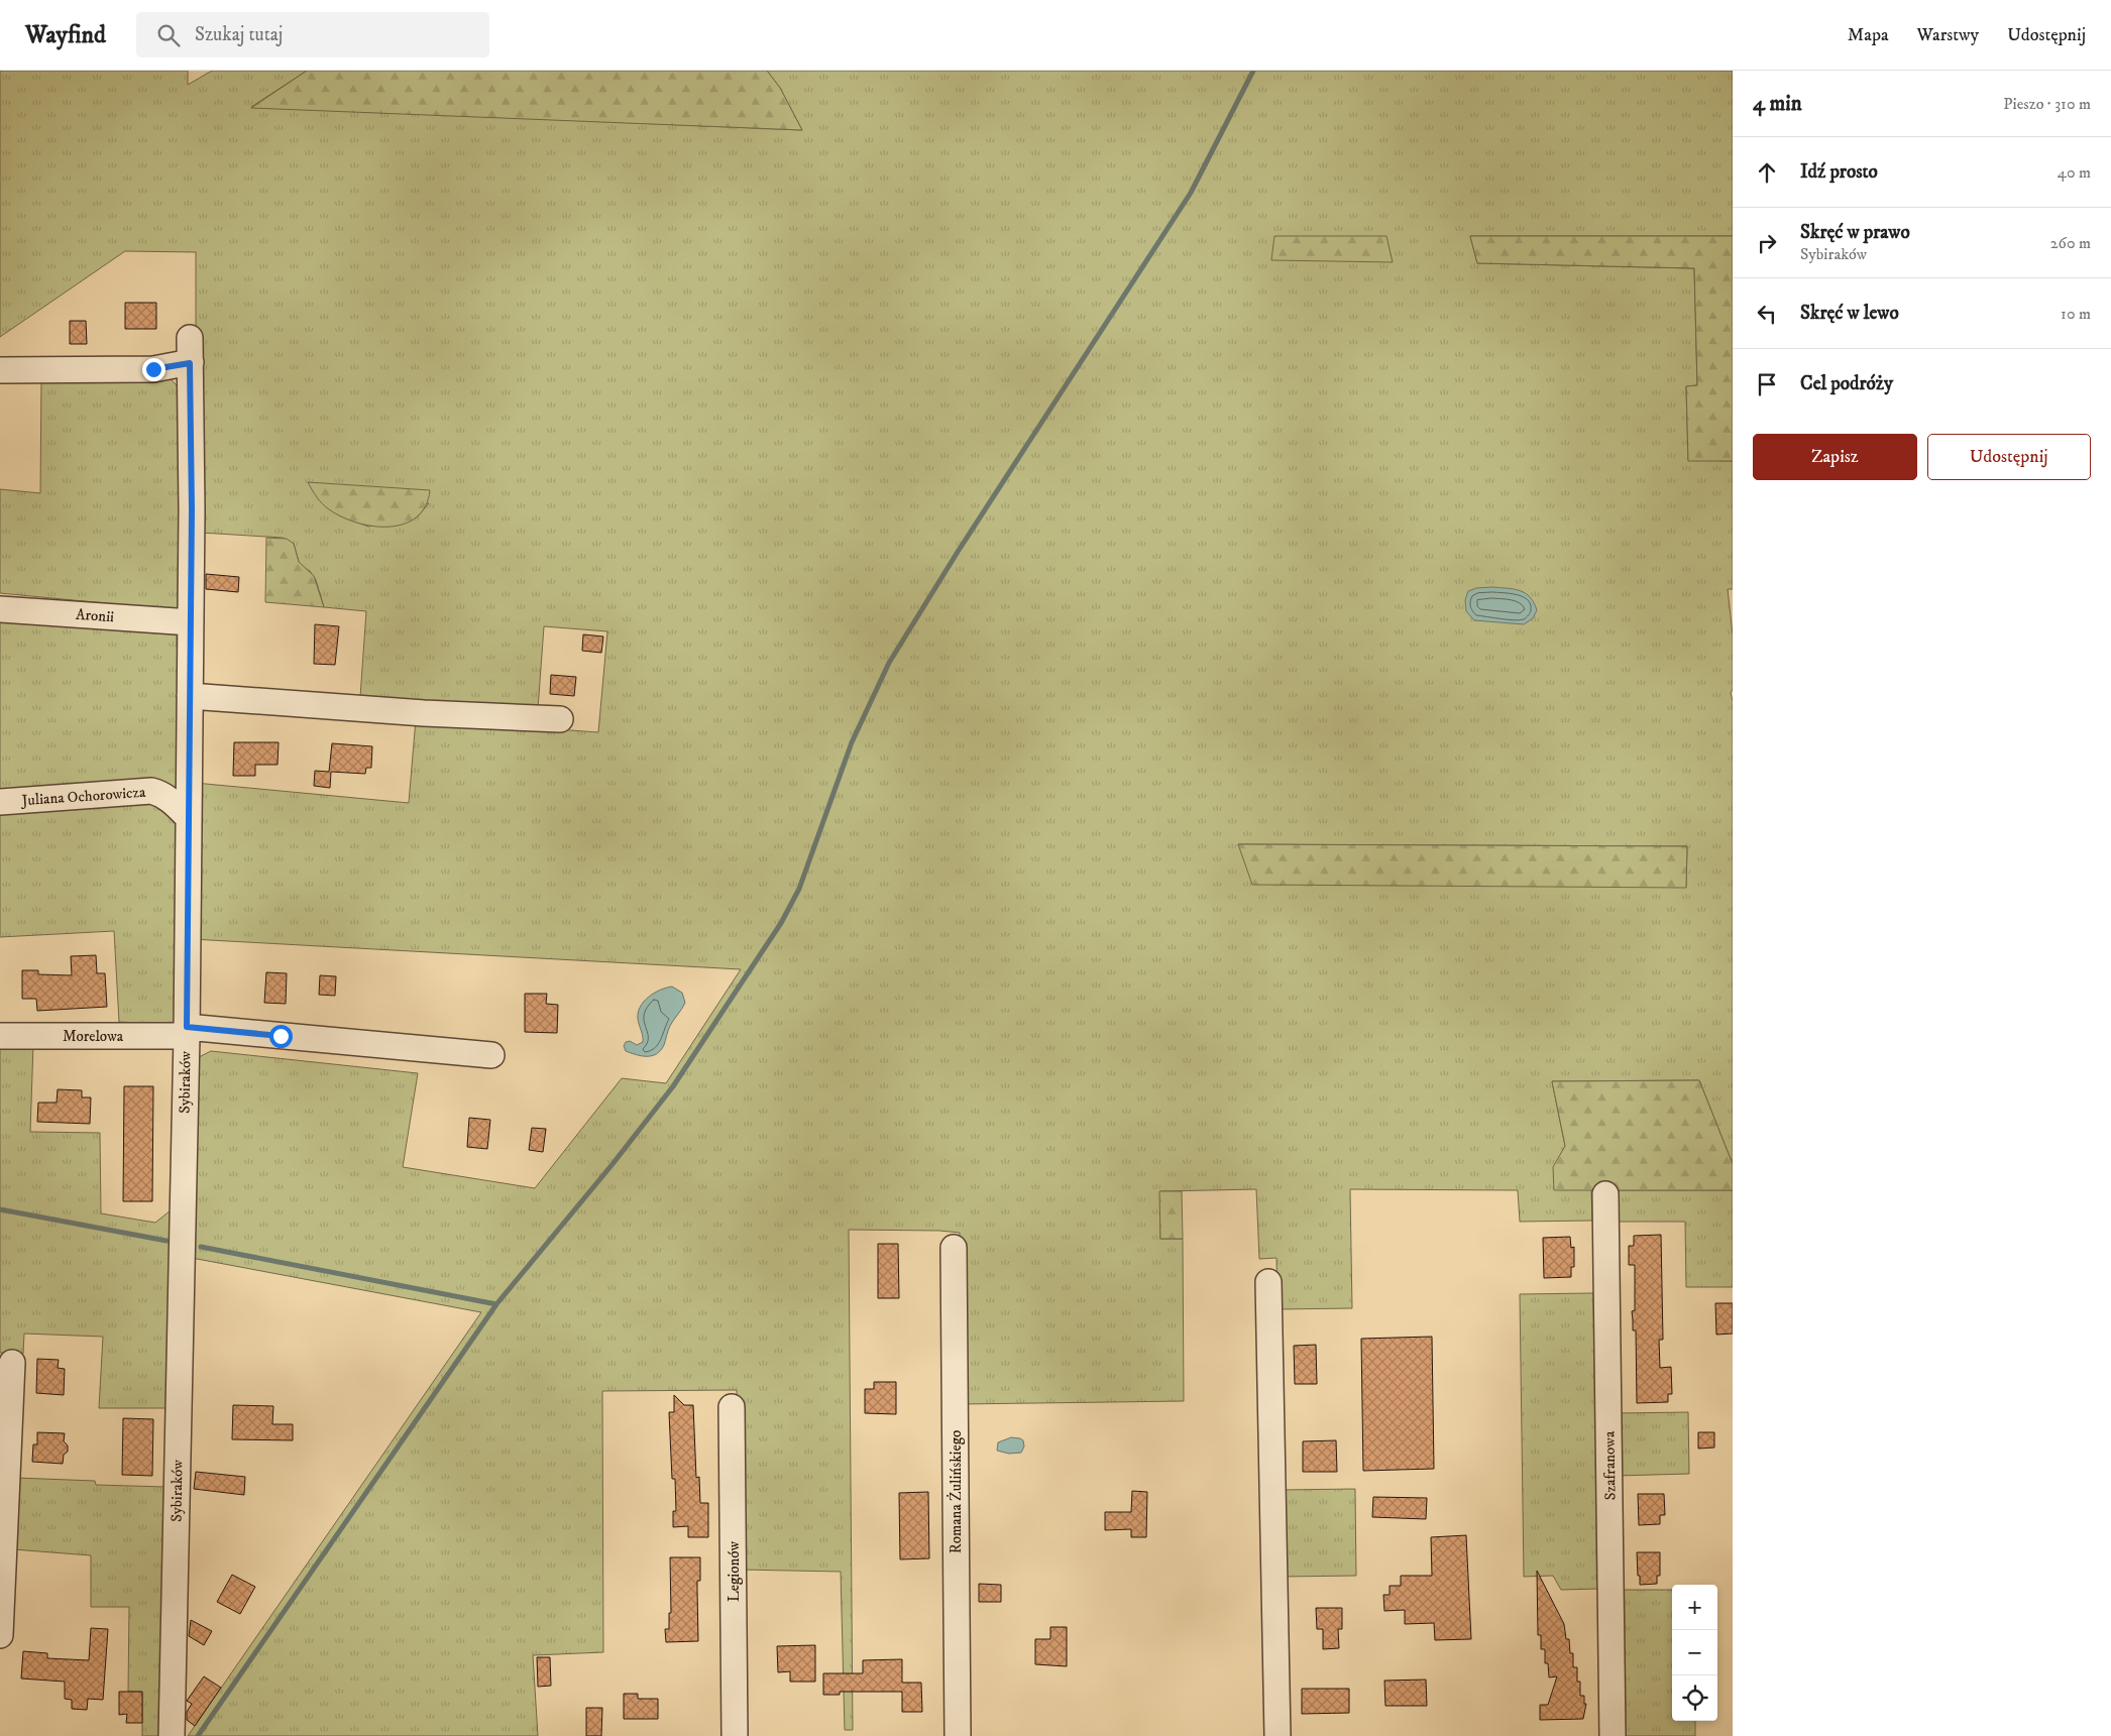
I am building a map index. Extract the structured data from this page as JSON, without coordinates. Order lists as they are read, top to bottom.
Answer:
{
  "streets": {
    "street": [
      "Aronii",
      "Juliana Ochorowicza",
      "Morelowa",
      "Sybiraków",
      "Szafranowa",
      "Romana Żulińskiego",
      "Legionów"
    ]
  },
  "crossings": [
    ["Aronii", "Sybiraków"],
    ["Juliana Ochorowicza", "Sybiraków"],
    ["Morelowa", "Sybiraków"]
  ],
  "page": {
    "header": "Wayfind",
    "search": "Szukaj tutaj",
    "nav": ["Mapa", "Warstwy", "Udostępnij"],
    "heading": ["4 min", "Pieszo · 310 m"],
    "list": [
      ["Idź prosto", "40 m"],
      ["Skręć w prawo", "Sybiraków", "260 m"],
      ["Skręć w lewo", "10 m"],
      "Cel podróży"
    ],
    "buttons": ["Zapisz", "Udostępnij"],
    "map_buttons": ["+", "−"]
  }
}
